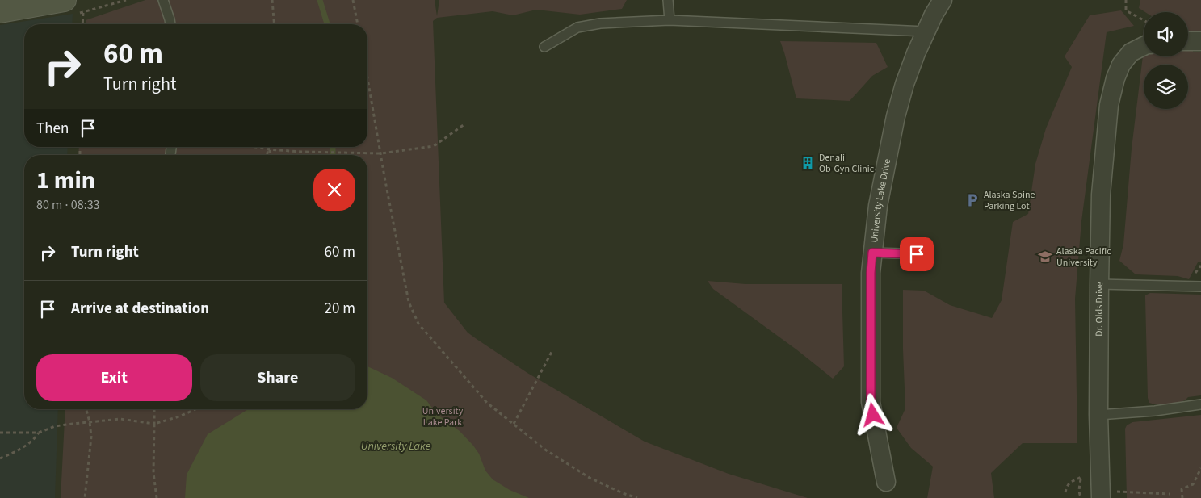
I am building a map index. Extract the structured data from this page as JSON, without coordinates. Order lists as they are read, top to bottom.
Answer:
{
  "streets": {
    "street": ["University Lake Drive", "Dr. Olds Drive"]
  },
  "water": ["University Lake"],
  "parks": ["University Lake Park"],
  "places": {
    "building": ["Denali Ob-Gyn Clinic"],
    "parking": ["Alaska Spine Parking Lot"],
    "school or university": ["Alaska Pacific University"]
  },
  "page": {
    "turn": ["60 m", "Turn right"],
    "then": "Then",
    "heading": ["1 min", "80 m · 08:33"],
    "list": [
      {
        "name": "Turn right",
        "value": "60 m"
      },
      {
        "name": "Arrive at destination",
        "value": "20 m"
      }
    ],
    "buttons": ["Exit", "Share"]
  }
}
